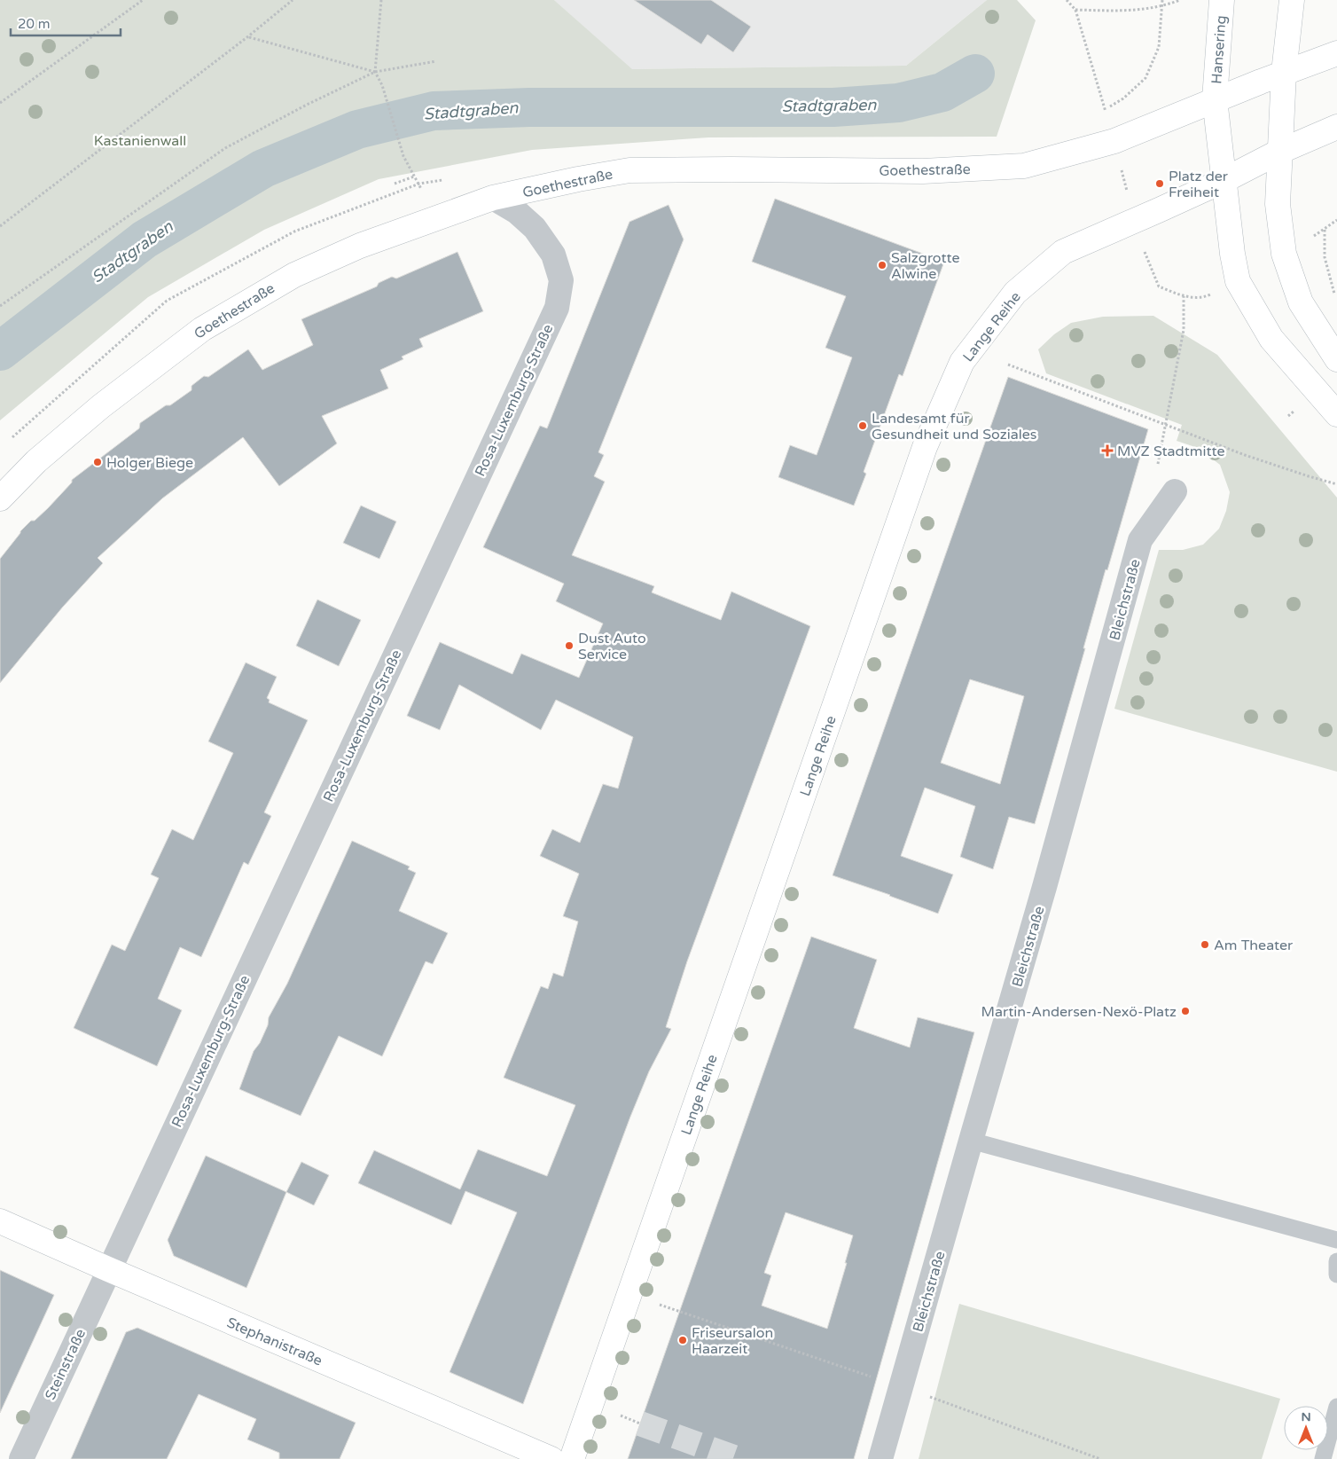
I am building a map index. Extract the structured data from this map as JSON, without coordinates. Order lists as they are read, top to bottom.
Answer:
{
  "streets": {
    "main road": [
      "Hansering",
      "Goethestraße",
      "Lange Reihe",
      "Stephanistraße"
    ],
    "street": ["Rosa-Luxemburg-Straße", "Bleichstraße", "Steinstraße"]
  },
  "crossings": [
    ["Hansering", "Goethestraße"],
    ["Hansering", "Lange Reihe"],
    ["Goethestraße", "Rosa-Luxemburg-Straße"],
    ["Rosa-Luxemburg-Straße", "Stephanistraße"],
    ["Rosa-Luxemburg-Straße", "Steinstraße"],
    ["Stephanistraße", "Steinstraße"]
  ],
  "water": ["Stadtgraben"],
  "parks": ["Kastanienwall"],
  "places": {
    "other": [
      "Platz der Freiheit",
      "Salzgrotte Alwine",
      "Landesamt für Gesundheit und Soziales",
      "Holger Biege",
      "Dust Auto Service",
      "Am Theater",
      "Martin-Andersen-Nexö-Platz",
      "Friseursalon Haarzeit"
    ],
    "health": ["MVZ Stadtmitte"]
  },
  "scale_bar": "20 m",
  "north": "top"
}
